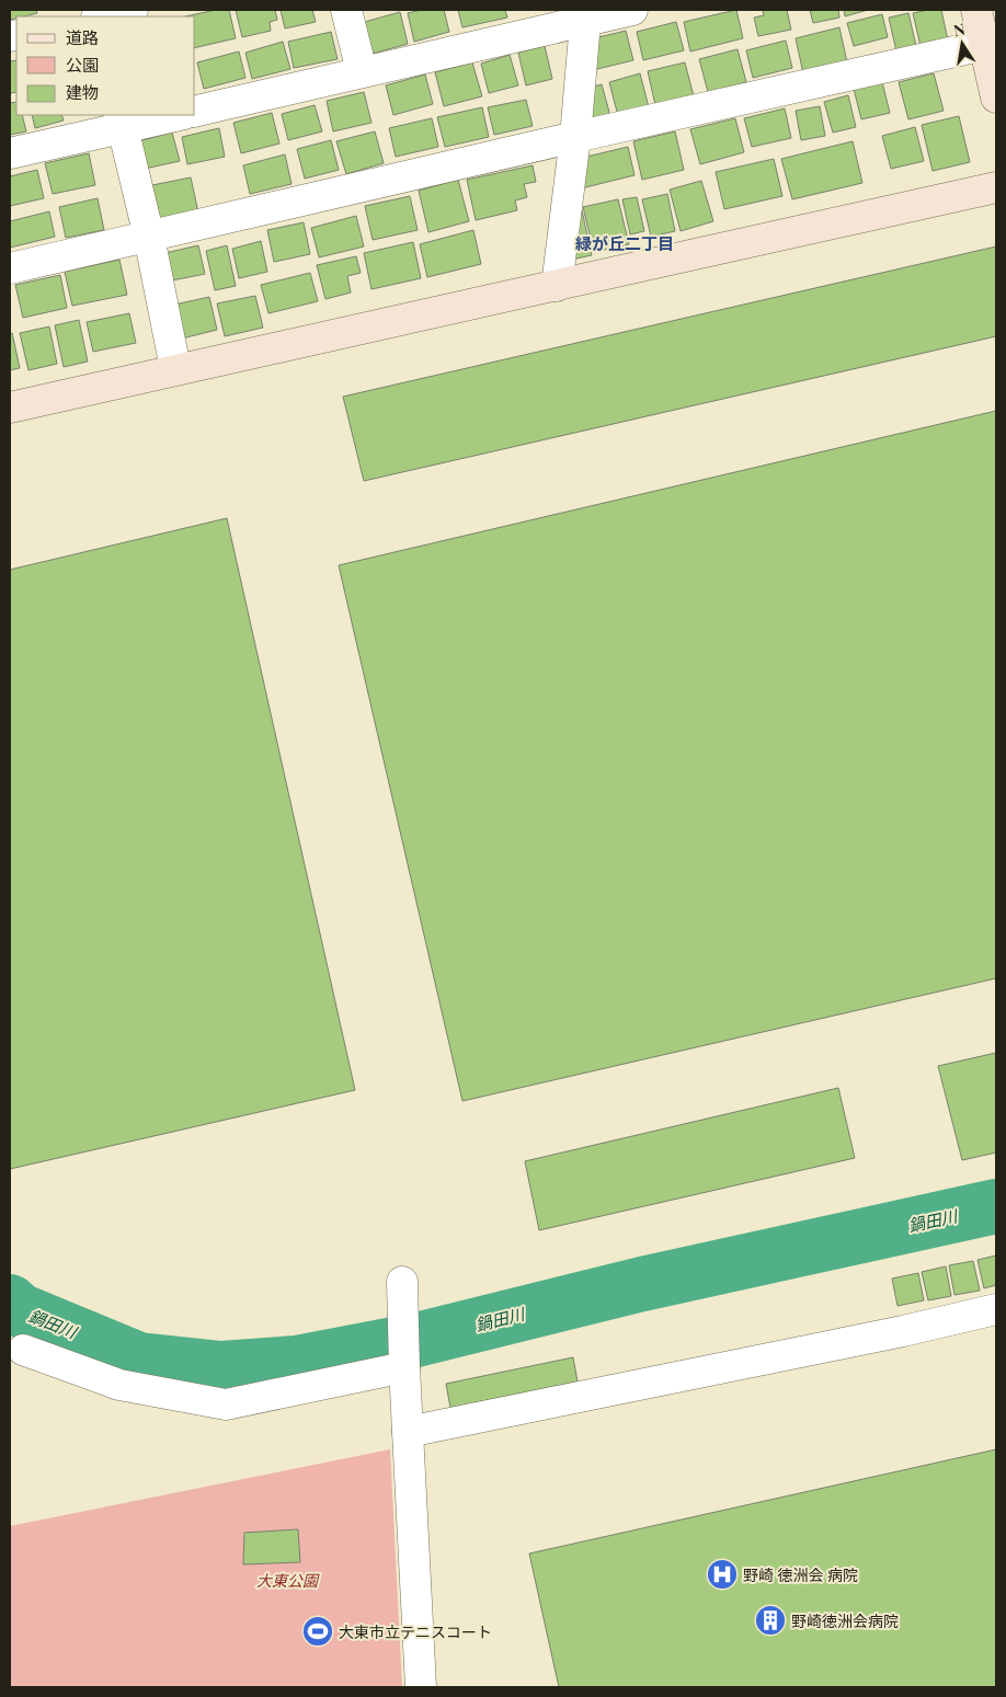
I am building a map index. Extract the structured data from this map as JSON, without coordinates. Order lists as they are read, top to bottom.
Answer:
{
  "districts": ["緑が丘二丁目"],
  "water": ["鍋田川"],
  "parks": ["大東公園"],
  "places": {
    "hospital": ["野崎 徳洲会 病院"],
    "building": ["野崎徳洲会病院"],
    "sports": ["大東市立テニスコート"]
  },
  "legend": ["道路", "公園", "建物"],
  "north": "top"
}
